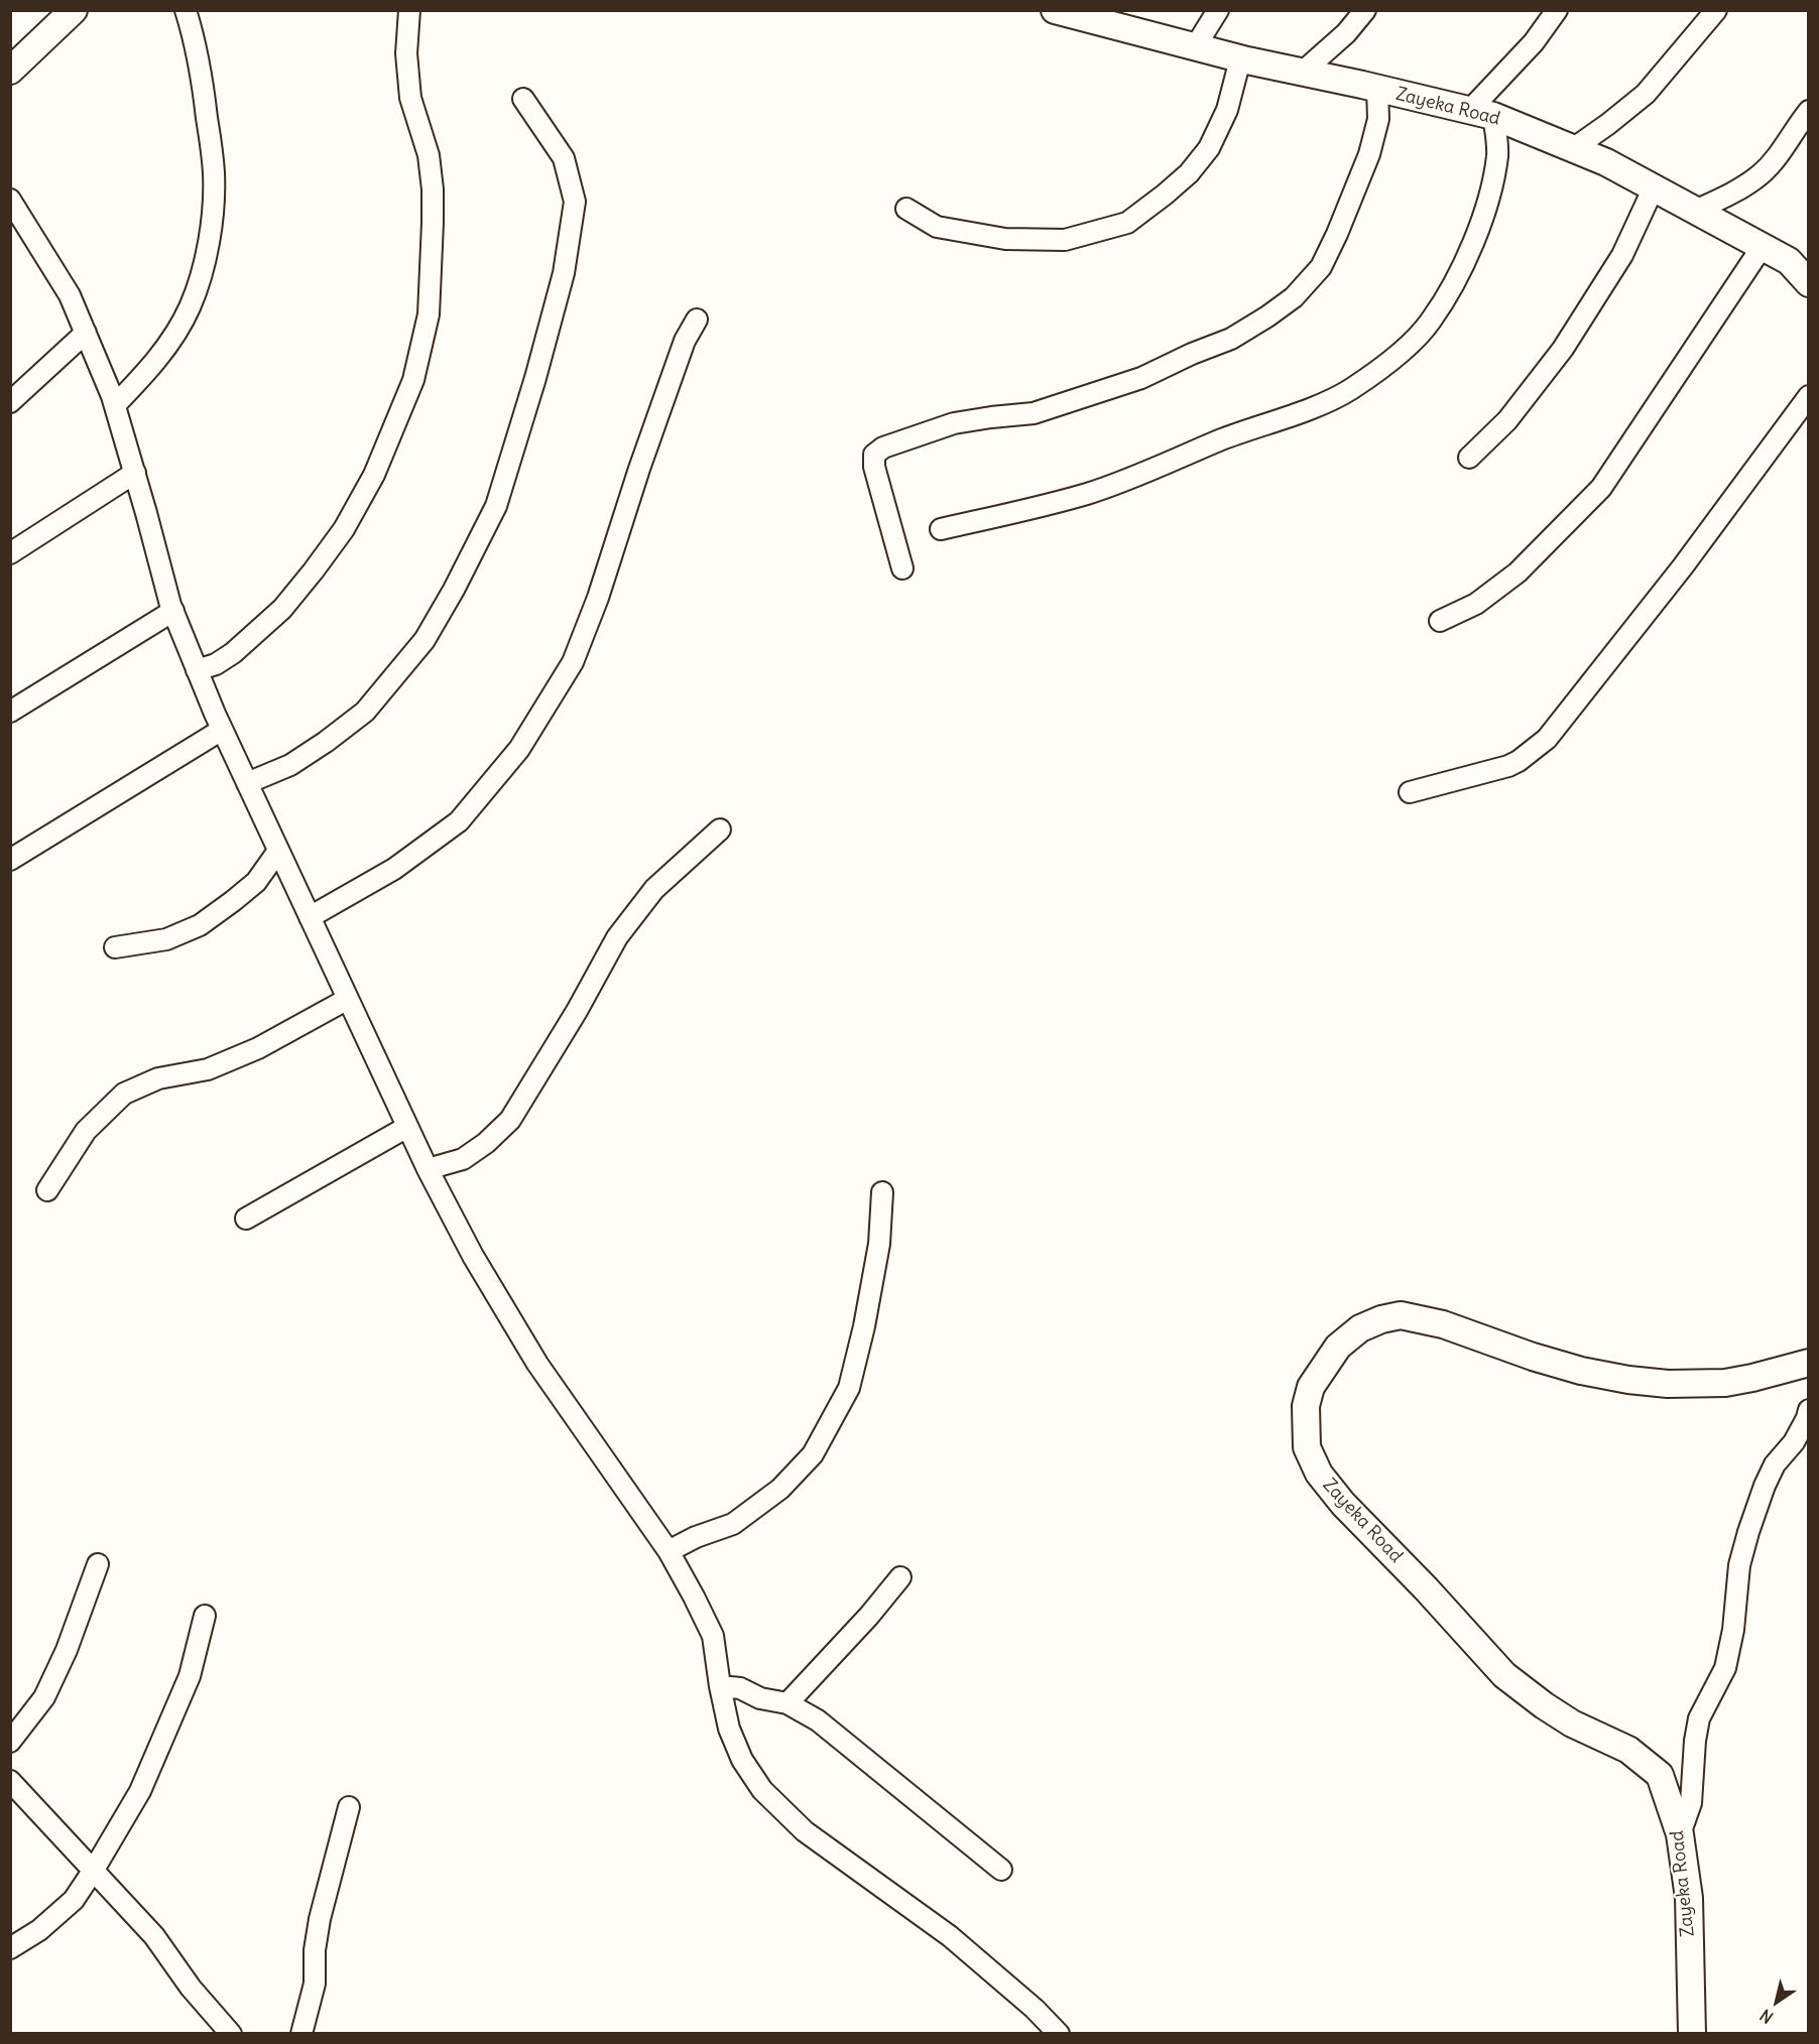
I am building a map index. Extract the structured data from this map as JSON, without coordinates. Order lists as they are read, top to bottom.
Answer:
{
  "streets": {
    "street": ["Zayeka Road"]
  },
  "north": "bottom left"
}
